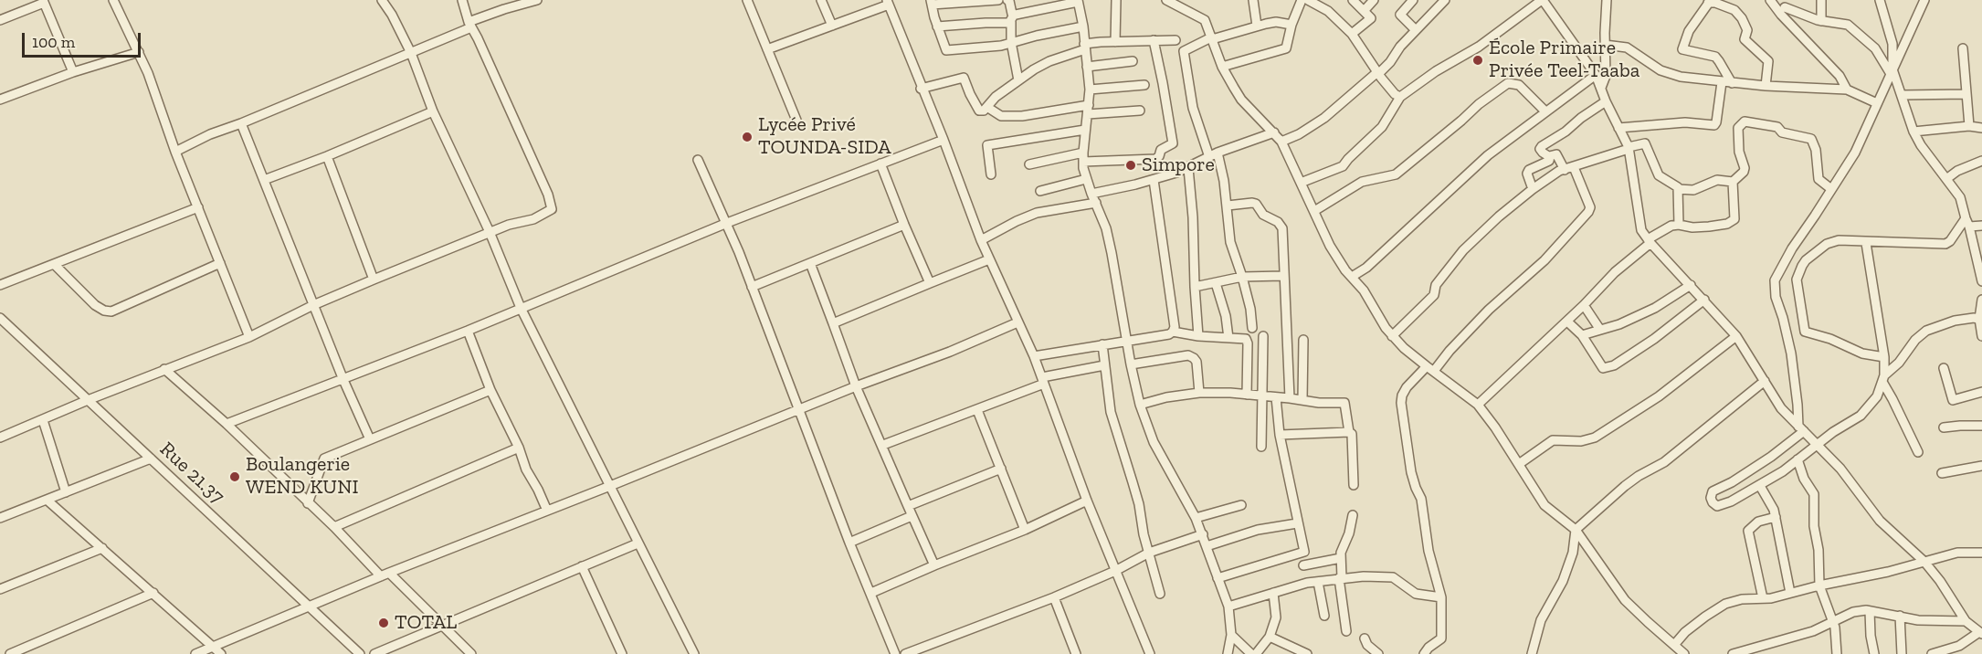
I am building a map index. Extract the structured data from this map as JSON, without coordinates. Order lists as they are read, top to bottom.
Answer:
{
  "streets": {
    "street": ["Rue 21.37"]
  },
  "places": [
    "École Primaire Privée Teel-Taaba",
    "Lycée Privé TOUNDA-SIDA",
    "Simpore",
    "Boulangerie WEND KUNI",
    "TOTAL"
  ],
  "scale_bar": "100 m"
}
